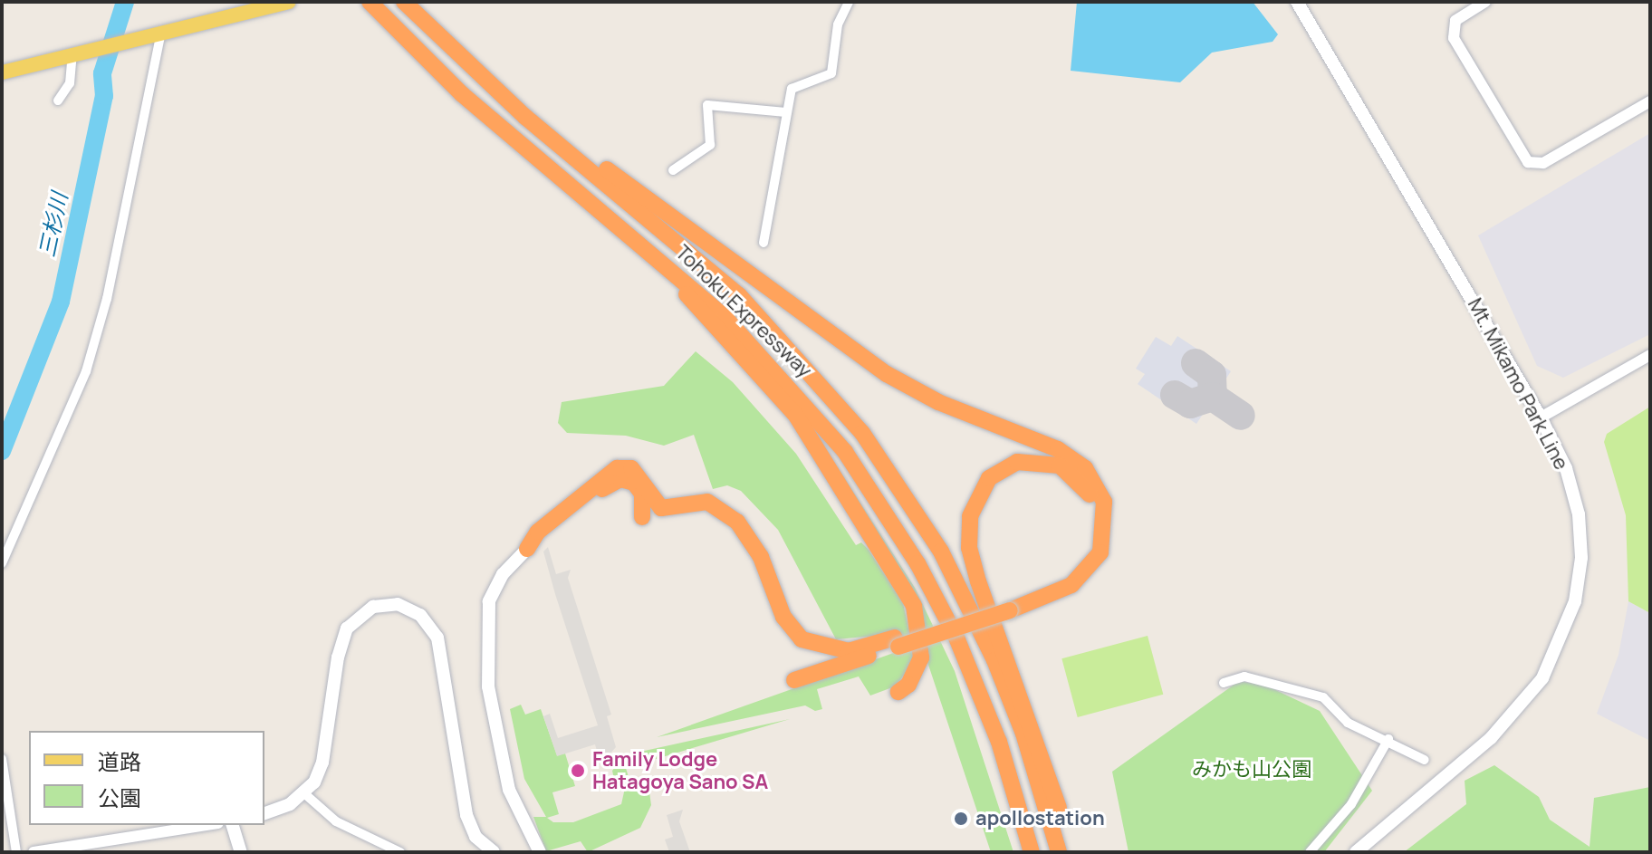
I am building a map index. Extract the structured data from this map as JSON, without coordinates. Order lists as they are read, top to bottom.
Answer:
{
  "streets": {
    "highway": ["Tohoku Expressway"],
    "main road": ["Mt. Mikamo Park Line"]
  },
  "water": ["三杉川"],
  "parks": ["みかも山公園"],
  "places": ["Family Lodge Hatagoya Sano SA", "apollostation"],
  "legend": ["道路", "公園"]
}
